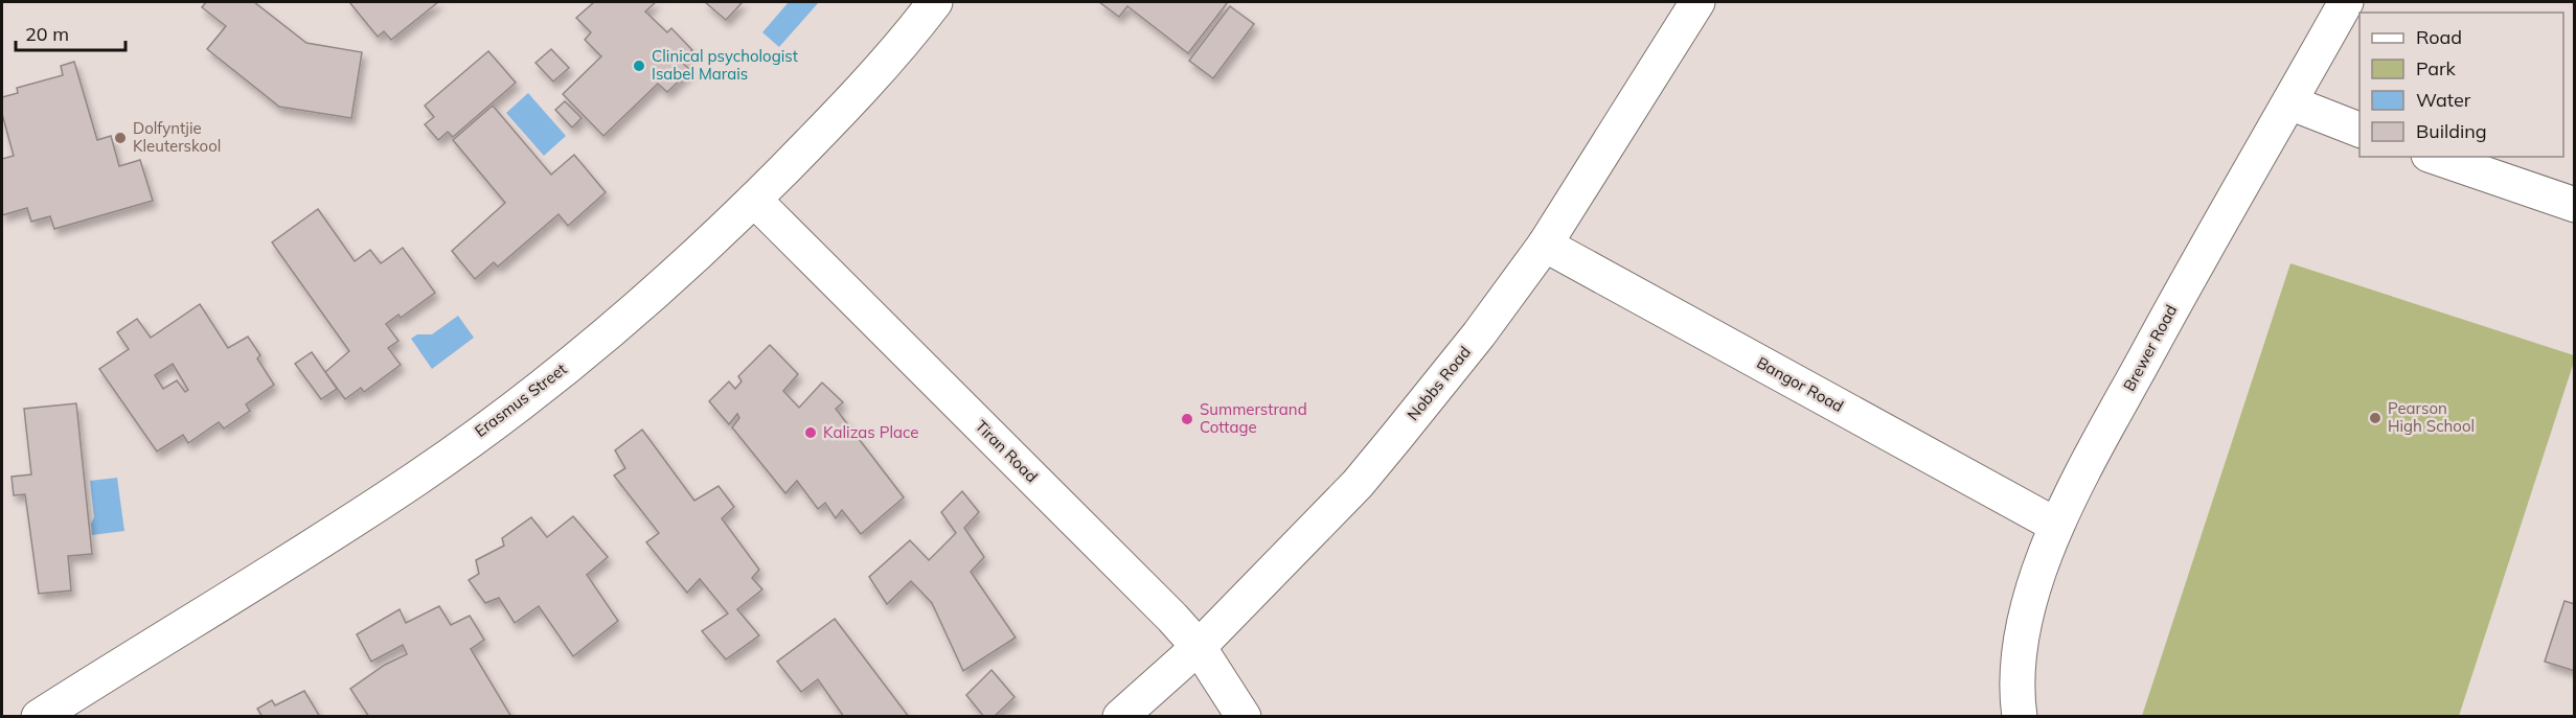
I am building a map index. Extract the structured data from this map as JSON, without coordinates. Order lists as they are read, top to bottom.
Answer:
{
  "streets": {
    "street": [
      "Brewer Road",
      "Nobbs Road",
      "Bangor Road",
      "Erasmus Street",
      "Tiran Road"
    ]
  },
  "crossings": [
    ["Brewer Road", "Bangor Road"],
    ["Nobbs Road", "Bangor Road"],
    ["Nobbs Road", "Tiran Road"],
    ["Erasmus Street", "Tiran Road"]
  ],
  "places": [
    "Clinical psychologist Isabel Marais",
    "Dolfyntjie Kleuterskool",
    "Pearson High School",
    "Summerstrand Cottage",
    "Kalizas Place"
  ],
  "legend": [
    "Road",
    "Park",
    "Water",
    "Building"
  ],
  "scale_bar": "20 m"
}
